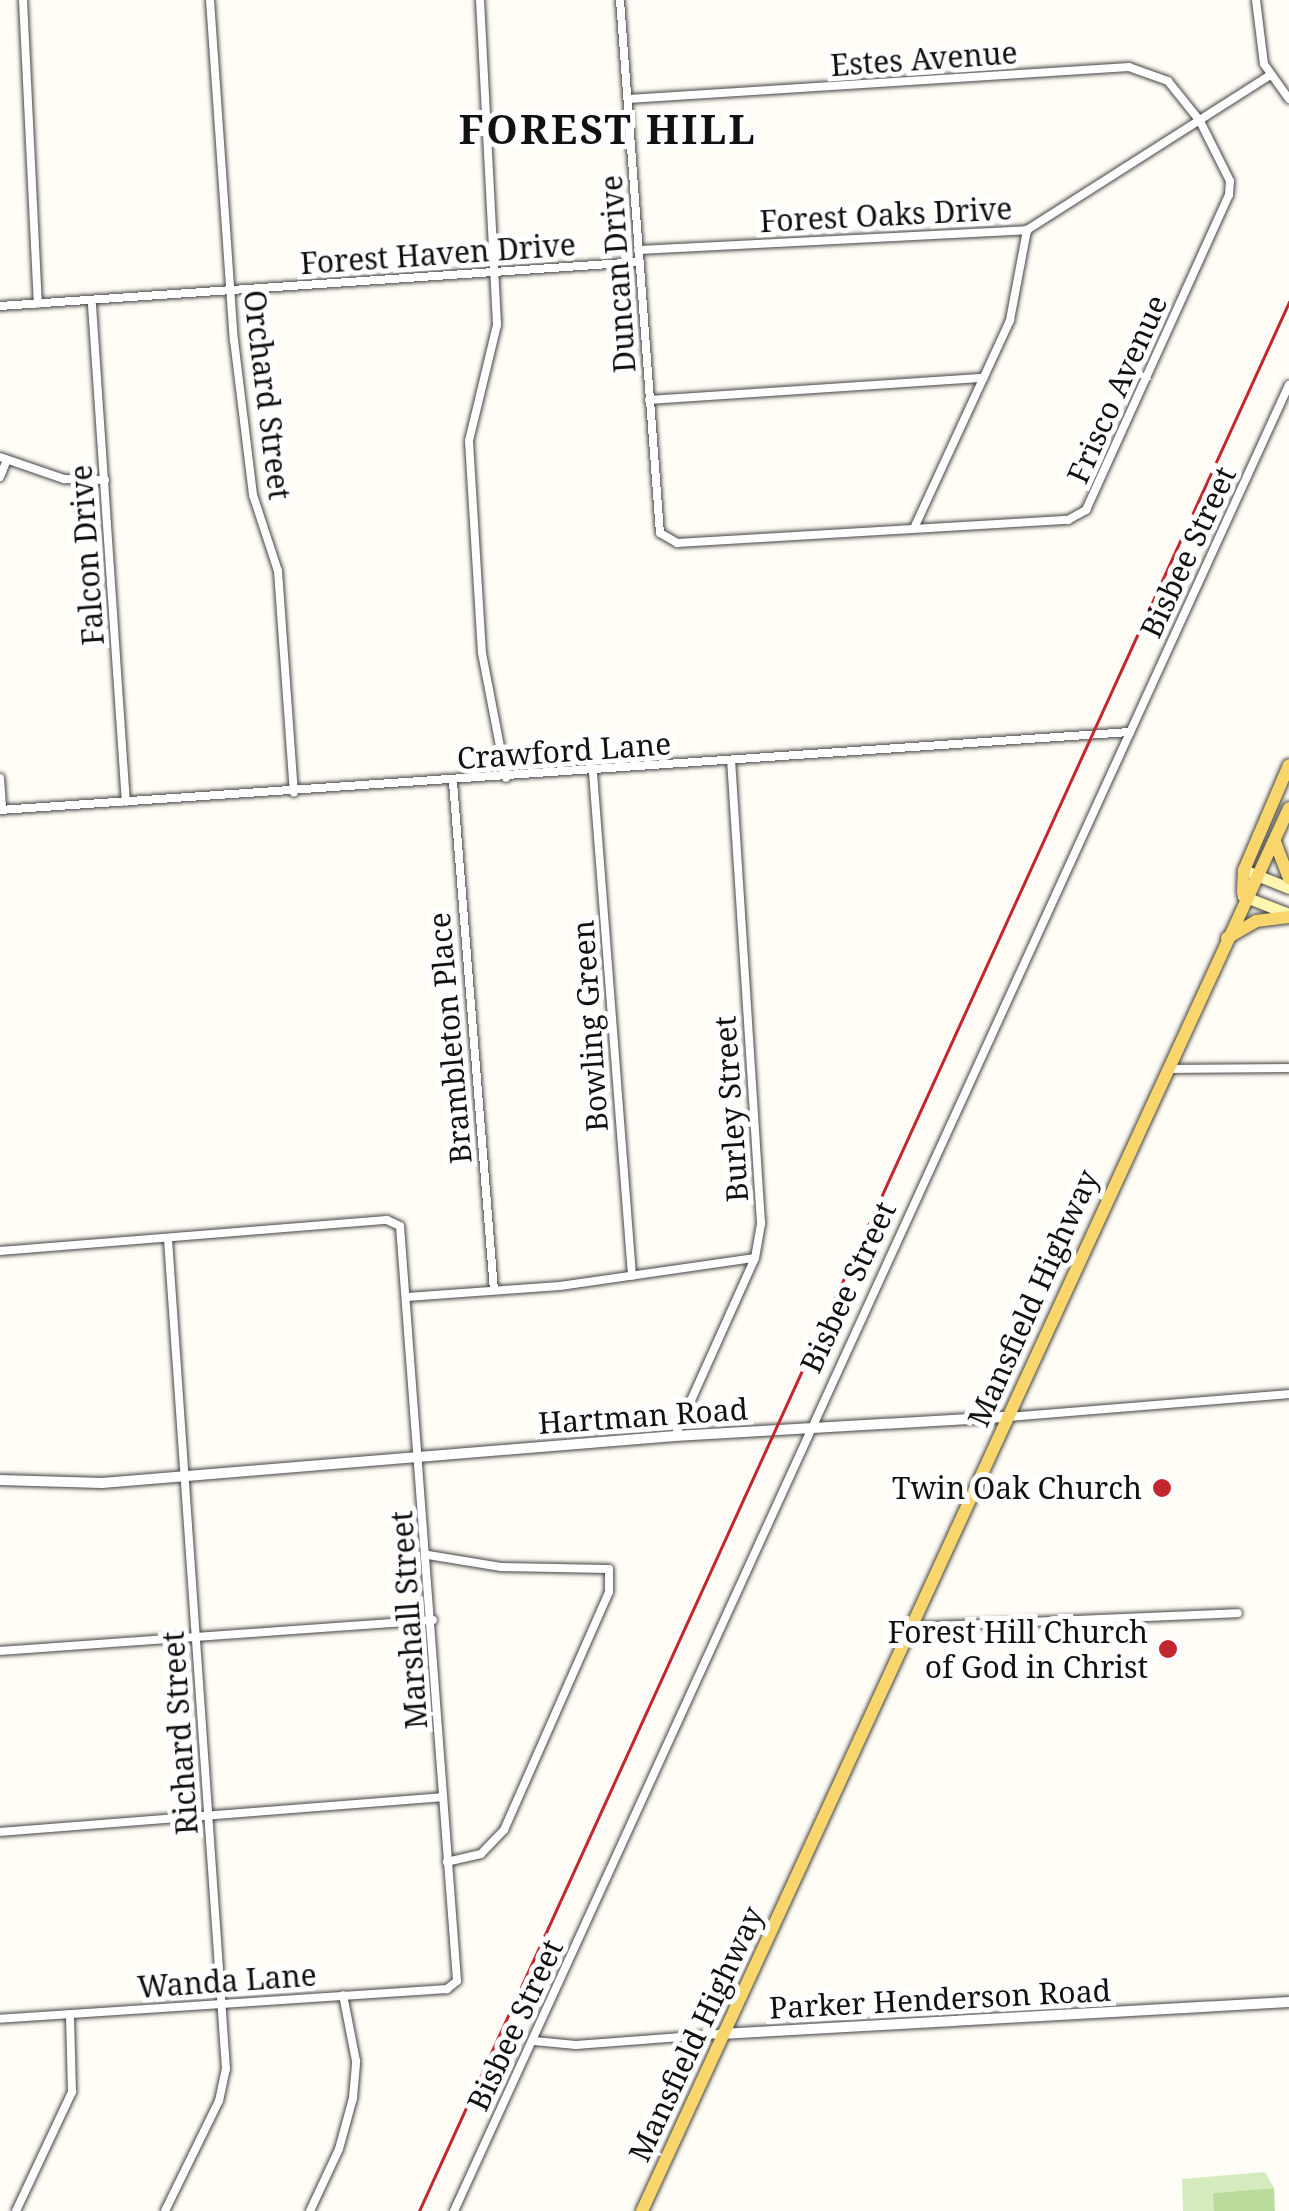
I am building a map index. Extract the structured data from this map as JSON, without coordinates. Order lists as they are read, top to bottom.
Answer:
{
  "streets": {
    "main road": ["Mansfield Highway"],
    "street": [
      "Estes Avenue",
      "Forest Oaks Drive",
      "Forest Haven Drive",
      "Duncan Drive",
      "Frisco Avenue",
      "Orchard Street",
      "Bisbee Street",
      "Falcon Drive",
      "Crawford Lane",
      "Bowling Green",
      "Brambleton Place",
      "Burley Street",
      "Hartman Road",
      "Marshall Street",
      "Richard Street",
      "Wanda Lane",
      "Parker Henderson Road"
    ]
  },
  "crossings": [
    ["Estes Avenue", "Forest Oaks Drive"],
    ["Estes Avenue", "Duncan Drive"],
    ["Estes Avenue", "Frisco Avenue"],
    ["Forest Oaks Drive", "Duncan Drive"],
    ["Forest Oaks Drive", "Frisco Avenue"],
    ["Forest Haven Drive", "Duncan Drive"],
    ["Forest Haven Drive", "Orchard Street"],
    ["Forest Haven Drive", "Falcon Drive"],
    ["Duncan Drive", "Frisco Avenue"],
    ["Orchard Street", "Crawford Lane"],
    ["Bisbee Street", "Crawford Lane"],
    ["Bisbee Street", "Hartman Road"],
    ["Bisbee Street", "Parker Henderson Road"],
    ["Falcon Drive", "Crawford Lane"],
    ["Crawford Lane", "Bowling Green"],
    ["Crawford Lane", "Brambleton Place"],
    ["Crawford Lane", "Burley Street"],
    ["Burley Street", "Hartman Road"],
    ["Mansfield Highway", "Hartman Road"],
    ["Mansfield Highway", "Parker Henderson Road"],
    ["Hartman Road", "Marshall Street"],
    ["Hartman Road", "Richard Street"],
    ["Marshall Street", "Richard Street"],
    ["Marshall Street", "Wanda Lane"],
    ["Richard Street", "Wanda Lane"]
  ],
  "districts": ["FOREST HILL"],
  "places": ["Twin Oak Church", "Forest Hill Church of God in Christ"]
}
